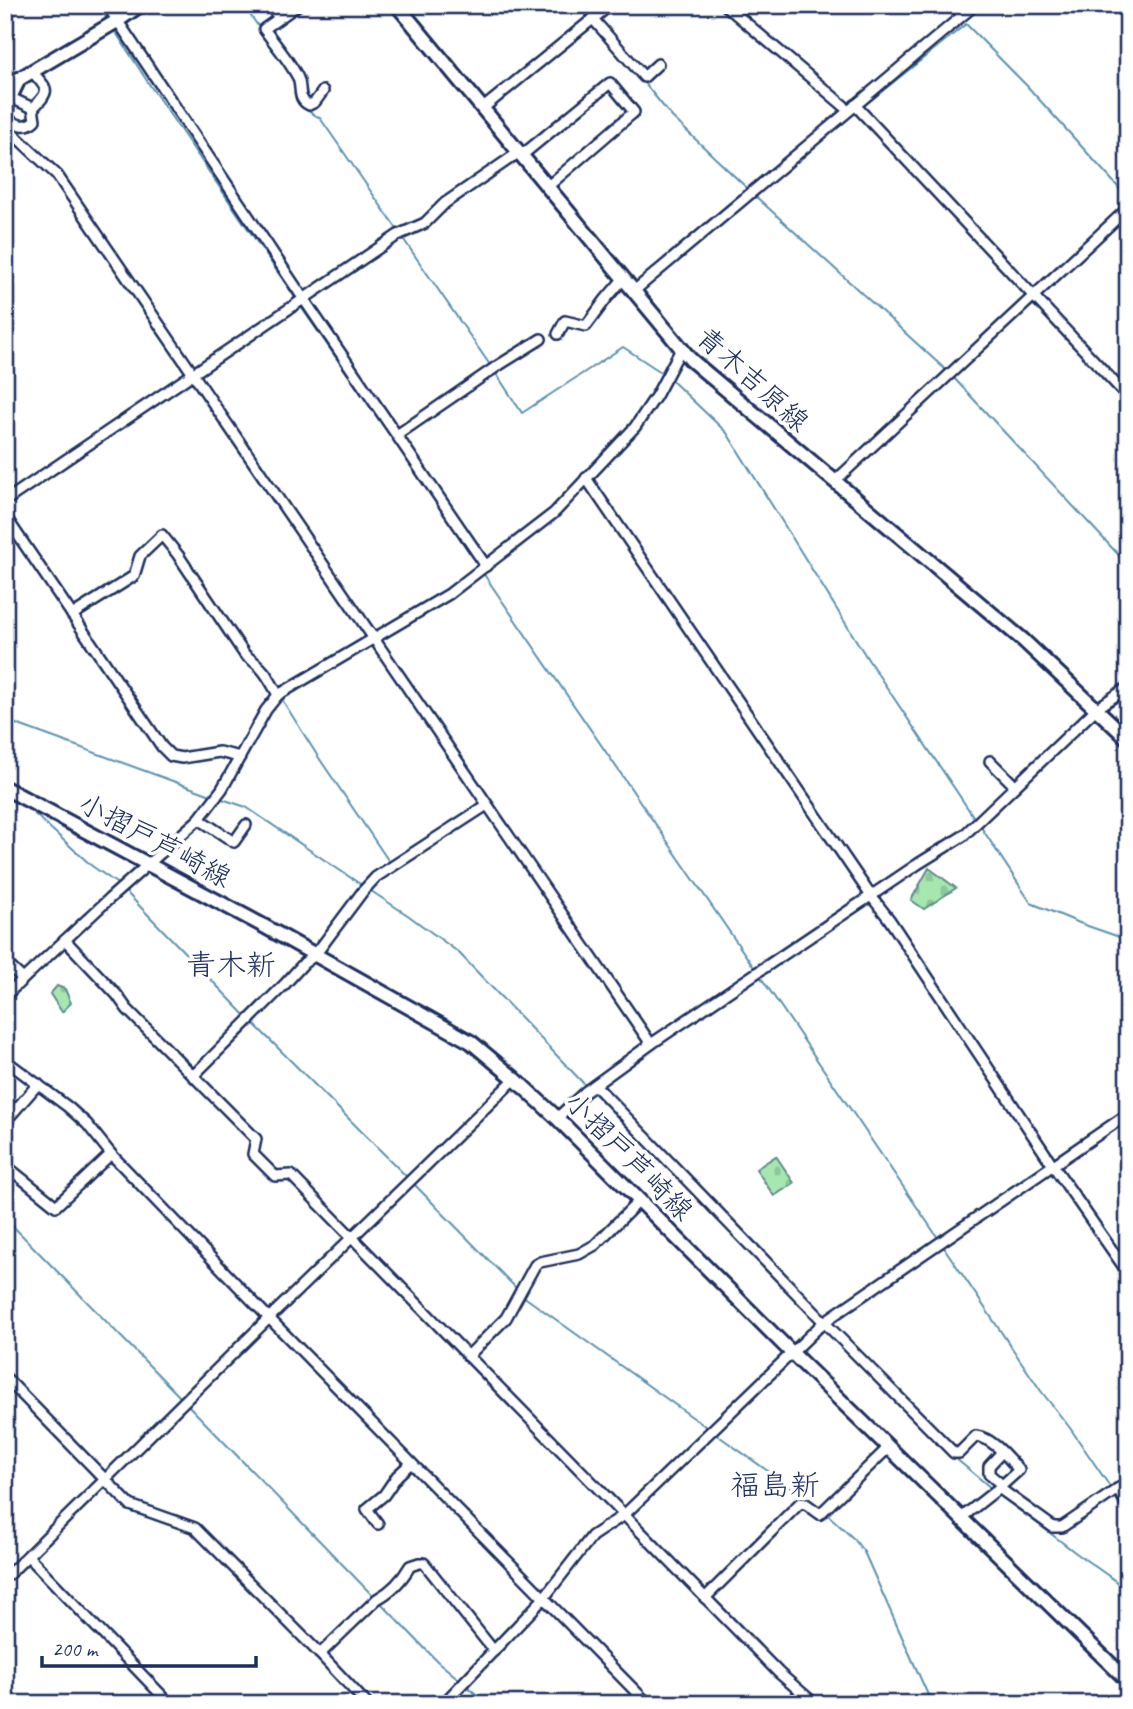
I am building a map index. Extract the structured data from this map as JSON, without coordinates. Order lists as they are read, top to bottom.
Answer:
{
  "streets": {
    "main road": ["青木吉原線", "小摺戸芦崎線"]
  },
  "districts": ["青木新", "福島新"],
  "scale_bar": "200 m"
}
